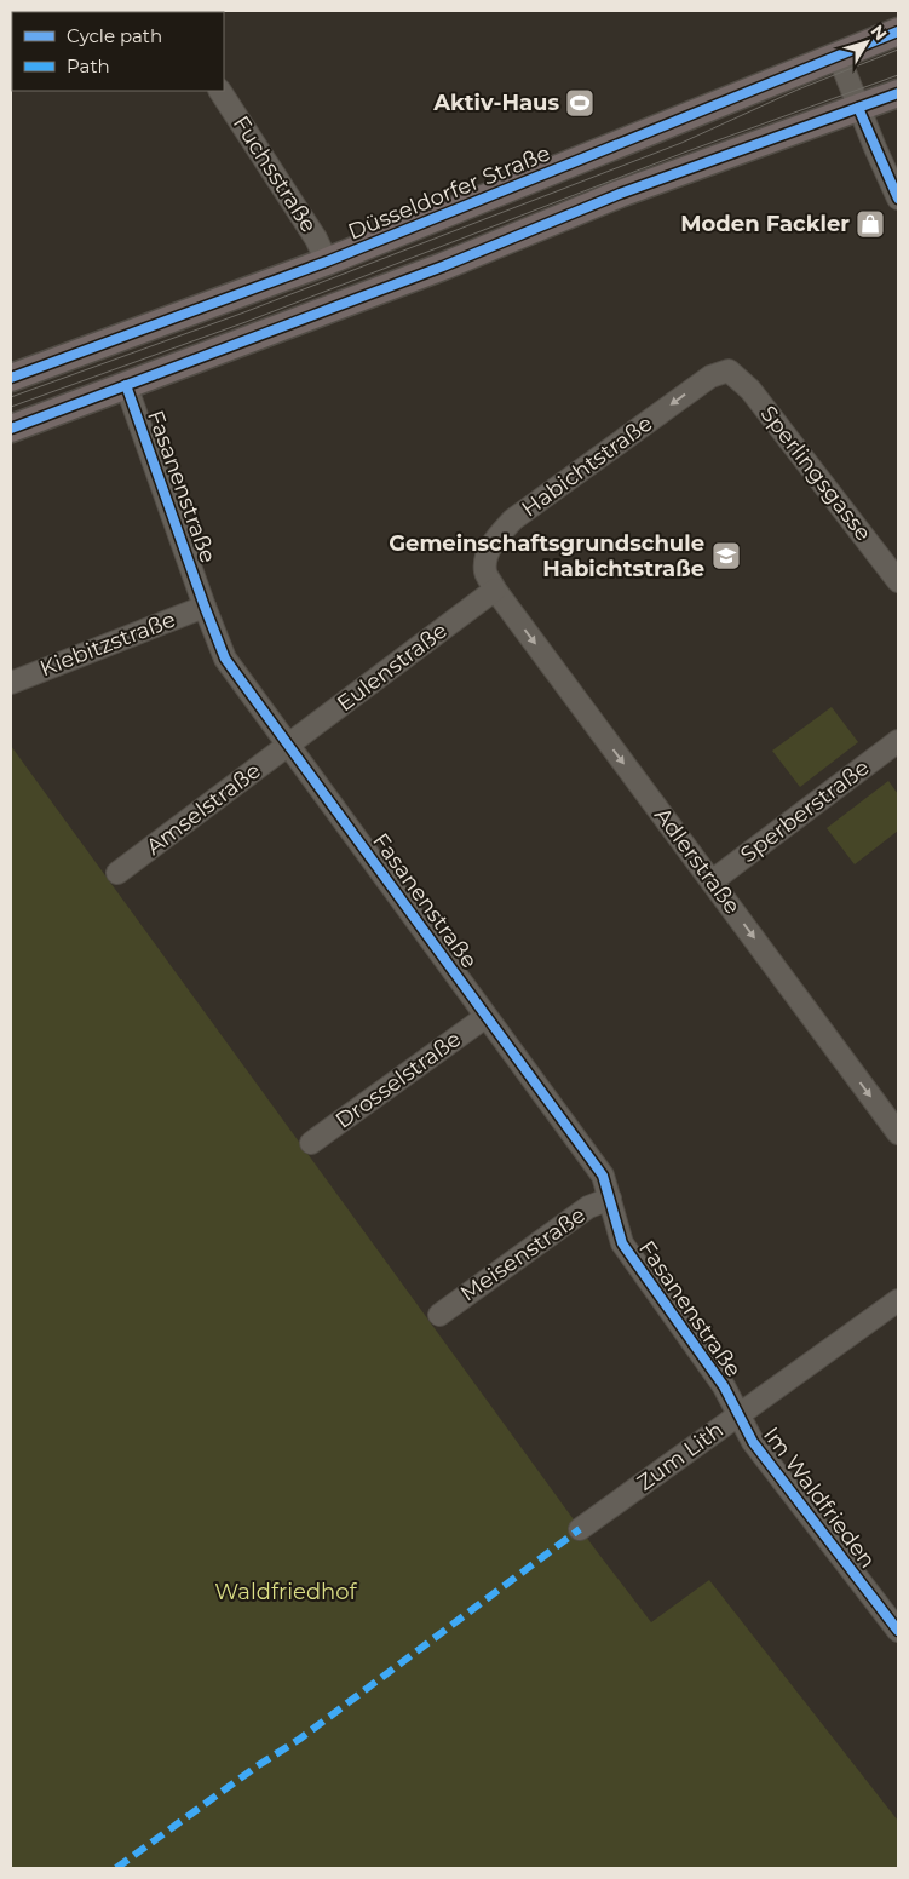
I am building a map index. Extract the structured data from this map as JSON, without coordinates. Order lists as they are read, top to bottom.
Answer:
{
  "streets": {
    "main road": ["Düsseldorfer Straße"],
    "street": [
      "Fuchsstraße",
      "Habichtstraße",
      "Sperlingsgasse",
      "Fasanenstraße",
      "Kiebitzstraße",
      "Eulenstraße",
      "Amselstraße",
      "Sperberstraße",
      "Adlerstraße",
      "Drosselstraße",
      "Meisenstraße",
      "Zum Lith",
      "Im Waldfrieden"
    ]
  },
  "crossings": [
    ["Fuchsstraße", "Düsseldorfer Straße"],
    ["Habichtstraße", "Sperlingsgasse"],
    ["Habichtstraße", "Eulenstraße"],
    ["Habichtstraße", "Adlerstraße"],
    ["Fasanenstraße", "Kiebitzstraße"],
    ["Fasanenstraße", "Eulenstraße"],
    ["Fasanenstraße", "Amselstraße"],
    ["Fasanenstraße", "Drosselstraße"],
    ["Fasanenstraße", "Meisenstraße"],
    ["Fasanenstraße", "Zum Lith"],
    ["Fasanenstraße", "Im Waldfrieden"],
    ["Eulenstraße", "Amselstraße"],
    ["Eulenstraße", "Adlerstraße"],
    ["Sperberstraße", "Adlerstraße"],
    ["Zum Lith", "Im Waldfrieden"]
  ],
  "one_way": ["Habichtstraße", "Adlerstraße"],
  "parks": ["Waldfriedhof"],
  "places": {
    "sports": ["Aktiv-Haus"],
    "shop": ["Moden Fackler"],
    "school or university": ["Gemeinschaftsgrundschule Habichtstraße"]
  },
  "legend": ["Cycle path", "Path"],
  "north": "top right"
}
